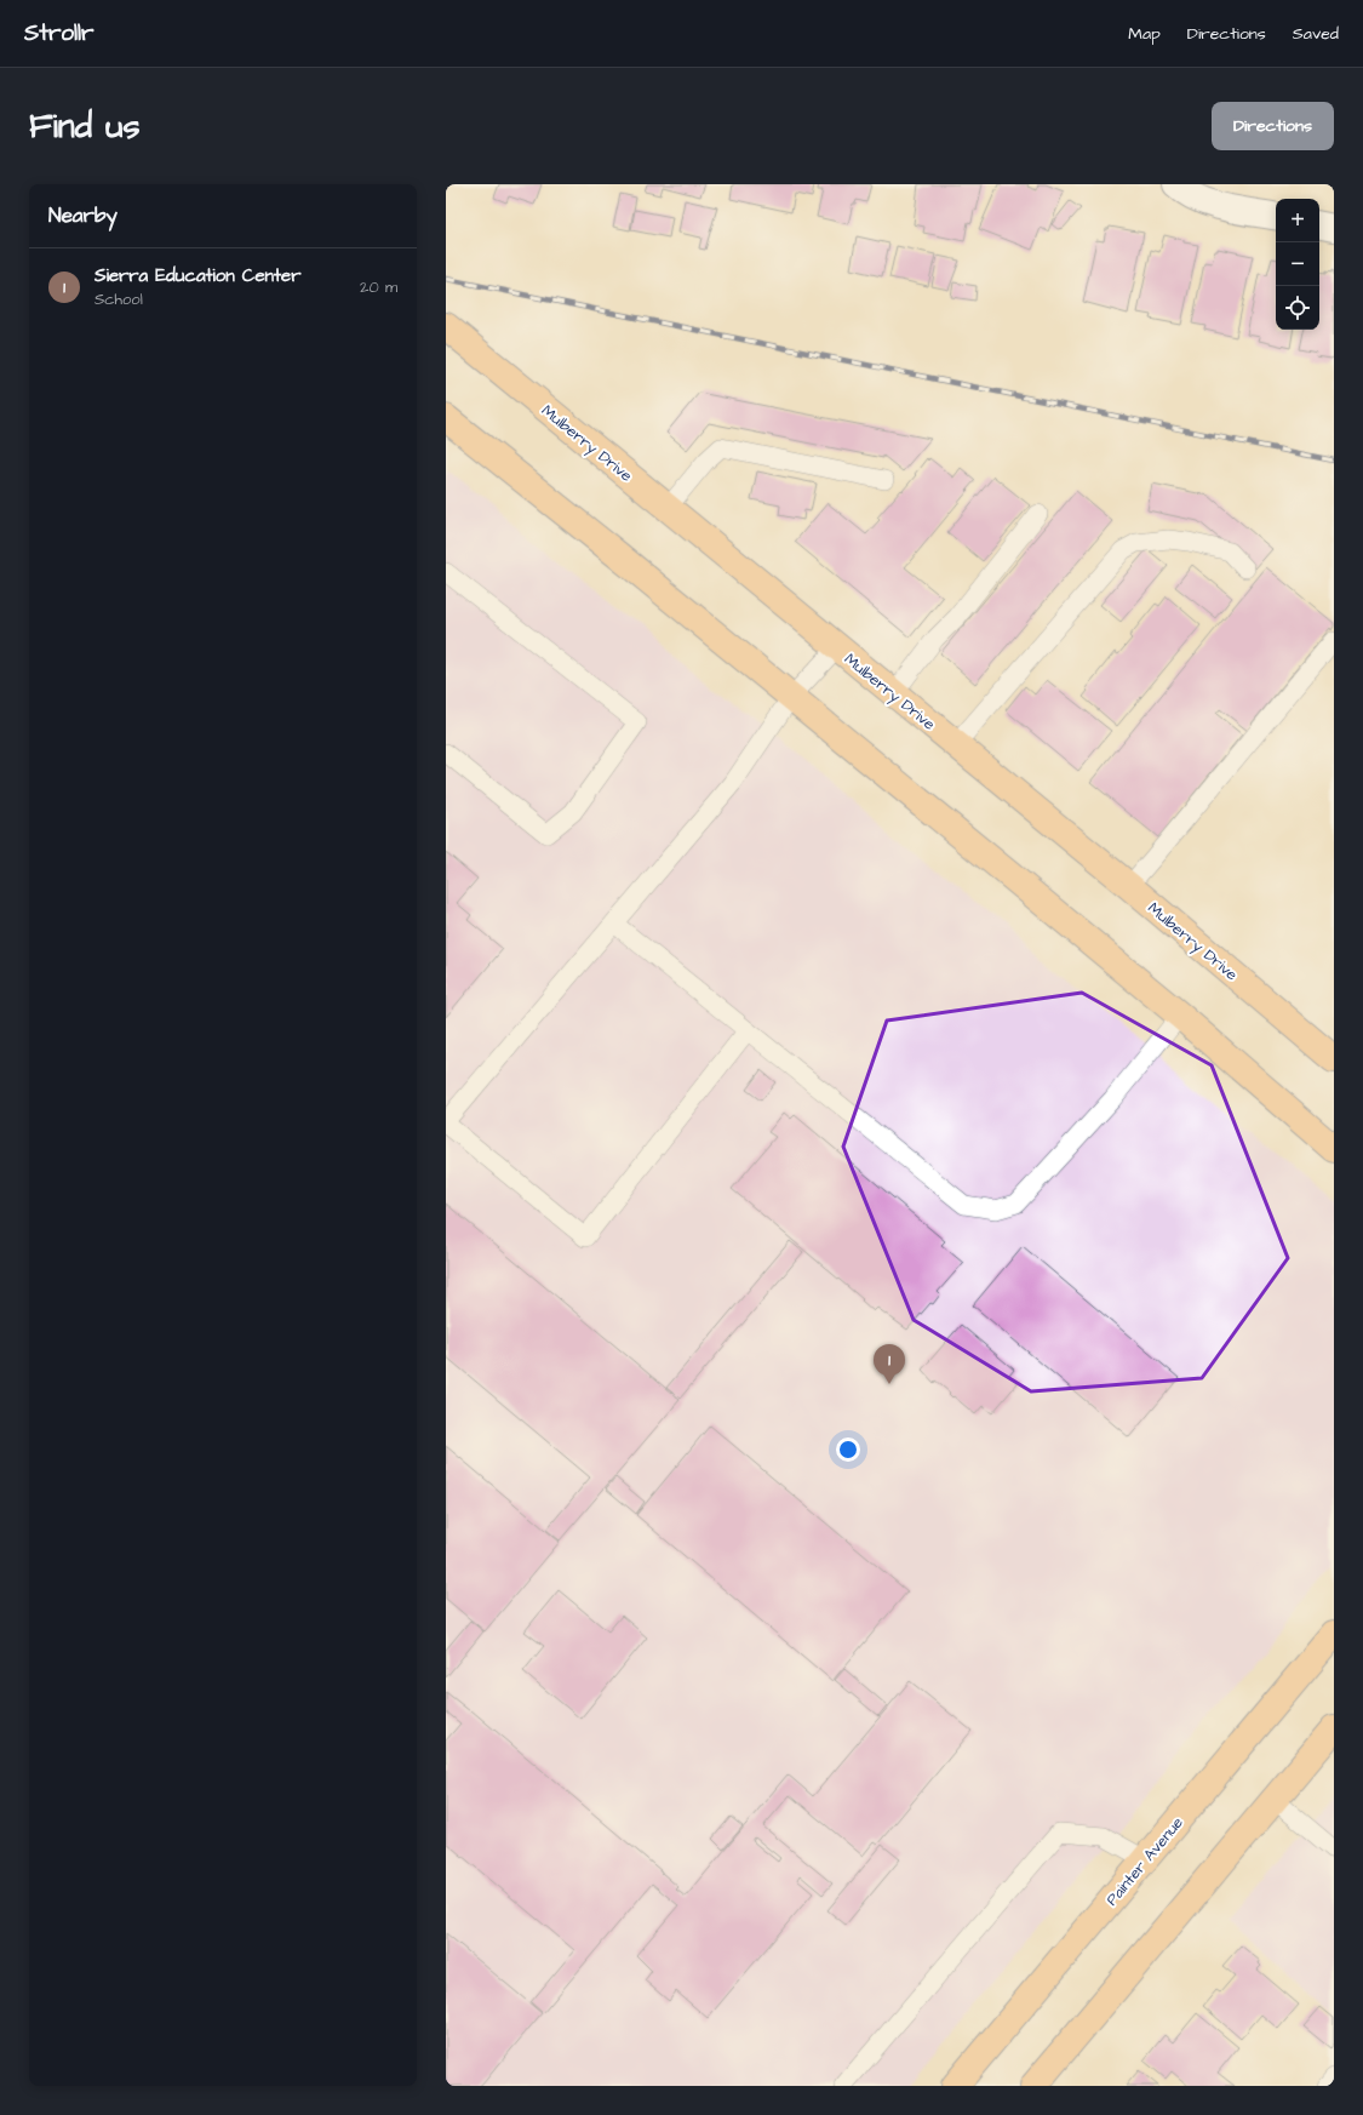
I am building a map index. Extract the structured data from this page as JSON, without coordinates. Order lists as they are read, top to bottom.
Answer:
{
  "streets": {
    "main road": ["Mulberry Drive", "Painter Avenue"]
  },
  "page": {
    "header": "Strollr",
    "nav": ["Map", "Directions", "Saved"],
    "buttons": "Directions",
    "title": "Find us",
    "heading": "Nearby",
    "map_buttons": ["+", "−"],
    "list": [
      {
        "mark": "1",
        "name": "Sierra Education Center",
        "note": "School",
        "value": "20 m"
      }
    ],
    "pins": "1"
  }
}
